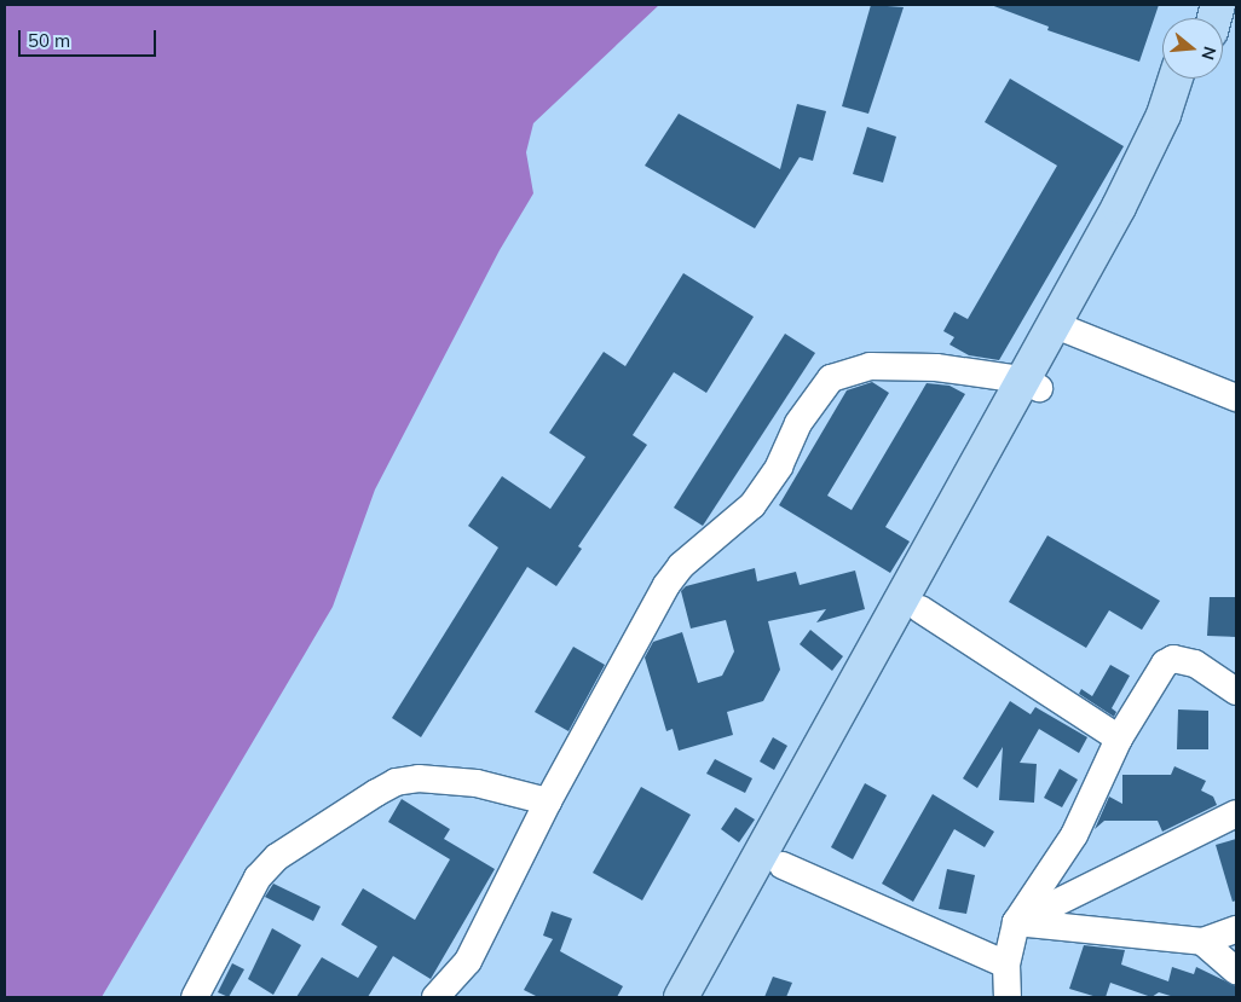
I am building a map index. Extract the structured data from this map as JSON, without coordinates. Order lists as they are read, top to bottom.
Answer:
{
  "scale_bar": "50 m",
  "north": "right"
}
